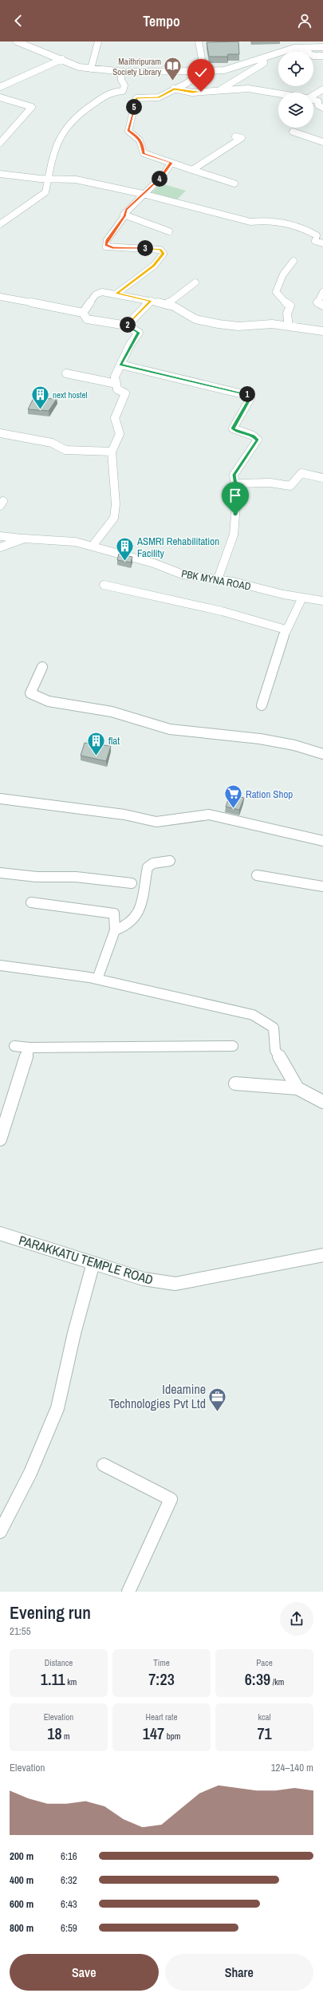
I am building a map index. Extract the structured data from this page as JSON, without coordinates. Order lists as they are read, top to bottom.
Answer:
{
  "streets": {
    "street": ["PBK MYNA ROAD", "PARAKKATU TEMPLE ROAD"]
  },
  "places": {
    "library": ["Maithripuram Society Library"],
    "building": ["next hostel", "ASMRI Rehabilitation Facility", "flat"],
    "supermarket": ["Ration Shop"],
    "office": ["Ideamine Technologies Pvt Ltd"]
  },
  "page": {
    "header": "Tempo",
    "pins": [
      "5",
      "4",
      "3",
      "2",
      "1"
    ],
    "heading": ["Evening run", "21:55"],
    "stats": [
      ["Distance", "1.11 km"],
      ["Time", "7:23"],
      ["Pace", "6:39 /km"],
      ["Elevation", "18 m"],
      ["Heart rate", "147 bpm"],
      ["kcal", "71"]
    ],
    "chart": ["Elevation", "124–140 m"],
    "list": [
      {
        "name": "200 m",
        "note": "6:16"
      },
      {
        "name": "400 m",
        "note": "6:32"
      },
      {
        "name": "600 m",
        "note": "6:43"
      },
      {
        "name": "800 m",
        "note": "6:59"
      }
    ],
    "buttons": ["Save", "Share"]
  }
}
